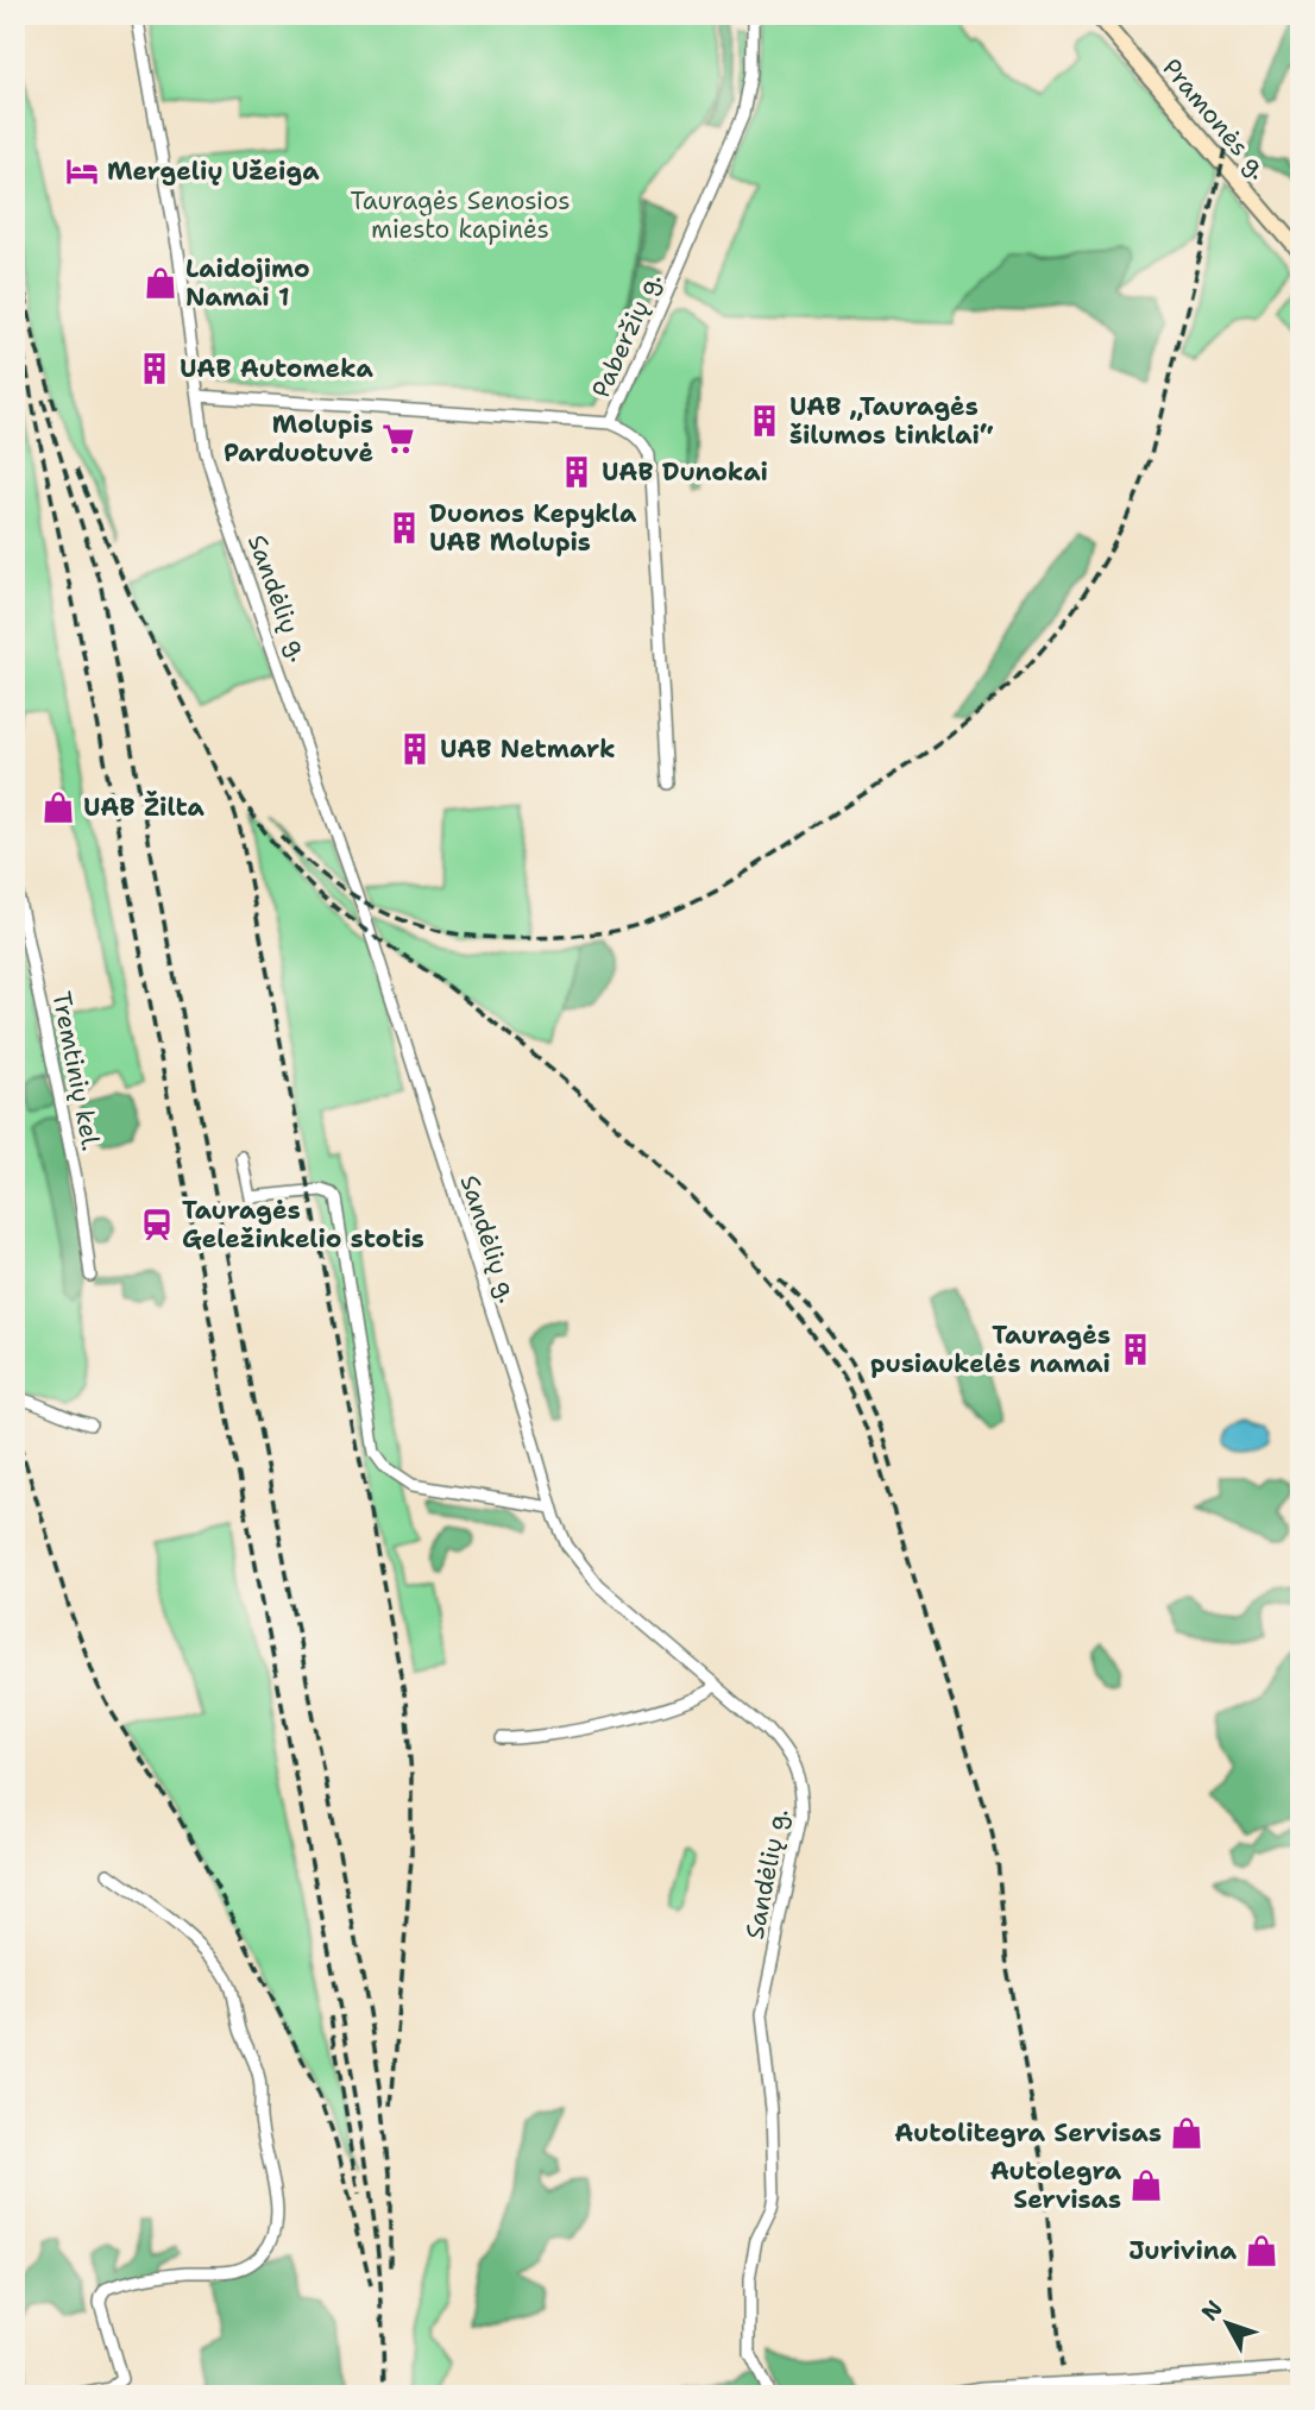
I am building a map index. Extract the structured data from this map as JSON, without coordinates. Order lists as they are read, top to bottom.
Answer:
{
  "streets": {
    "main road": ["Pramonės g."],
    "street": ["Paberžių g.", "Sandėlių g.", "Tremtinių kel."]
  },
  "crossings": [
    ["Paberžių g.", "Sandėlių g."]
  ],
  "parks": ["Tauragės Senosios miesto kapinės"],
  "places": {
    "hotel": ["Mergelių Užeiga"],
    "shop": [
      "Laidojimo Namai 1",
      "UAB Žilta",
      "Autolitegra Servisas",
      "Autolegra Servisas",
      "Jurivina"
    ],
    "building": [
      "UAB Automeka",
      "UAB „Tauragės šilumos tinklai“",
      "UAB Dunokai",
      "Duonos Kepykla UAB Molupis",
      "UAB Netmark",
      "Tauragės pusiaukelės namai"
    ],
    "supermarket": ["Molupis Parduotuvė"],
    "station": ["Tauragės Geležinkelio stotis"]
  },
  "north": "top left"
}
